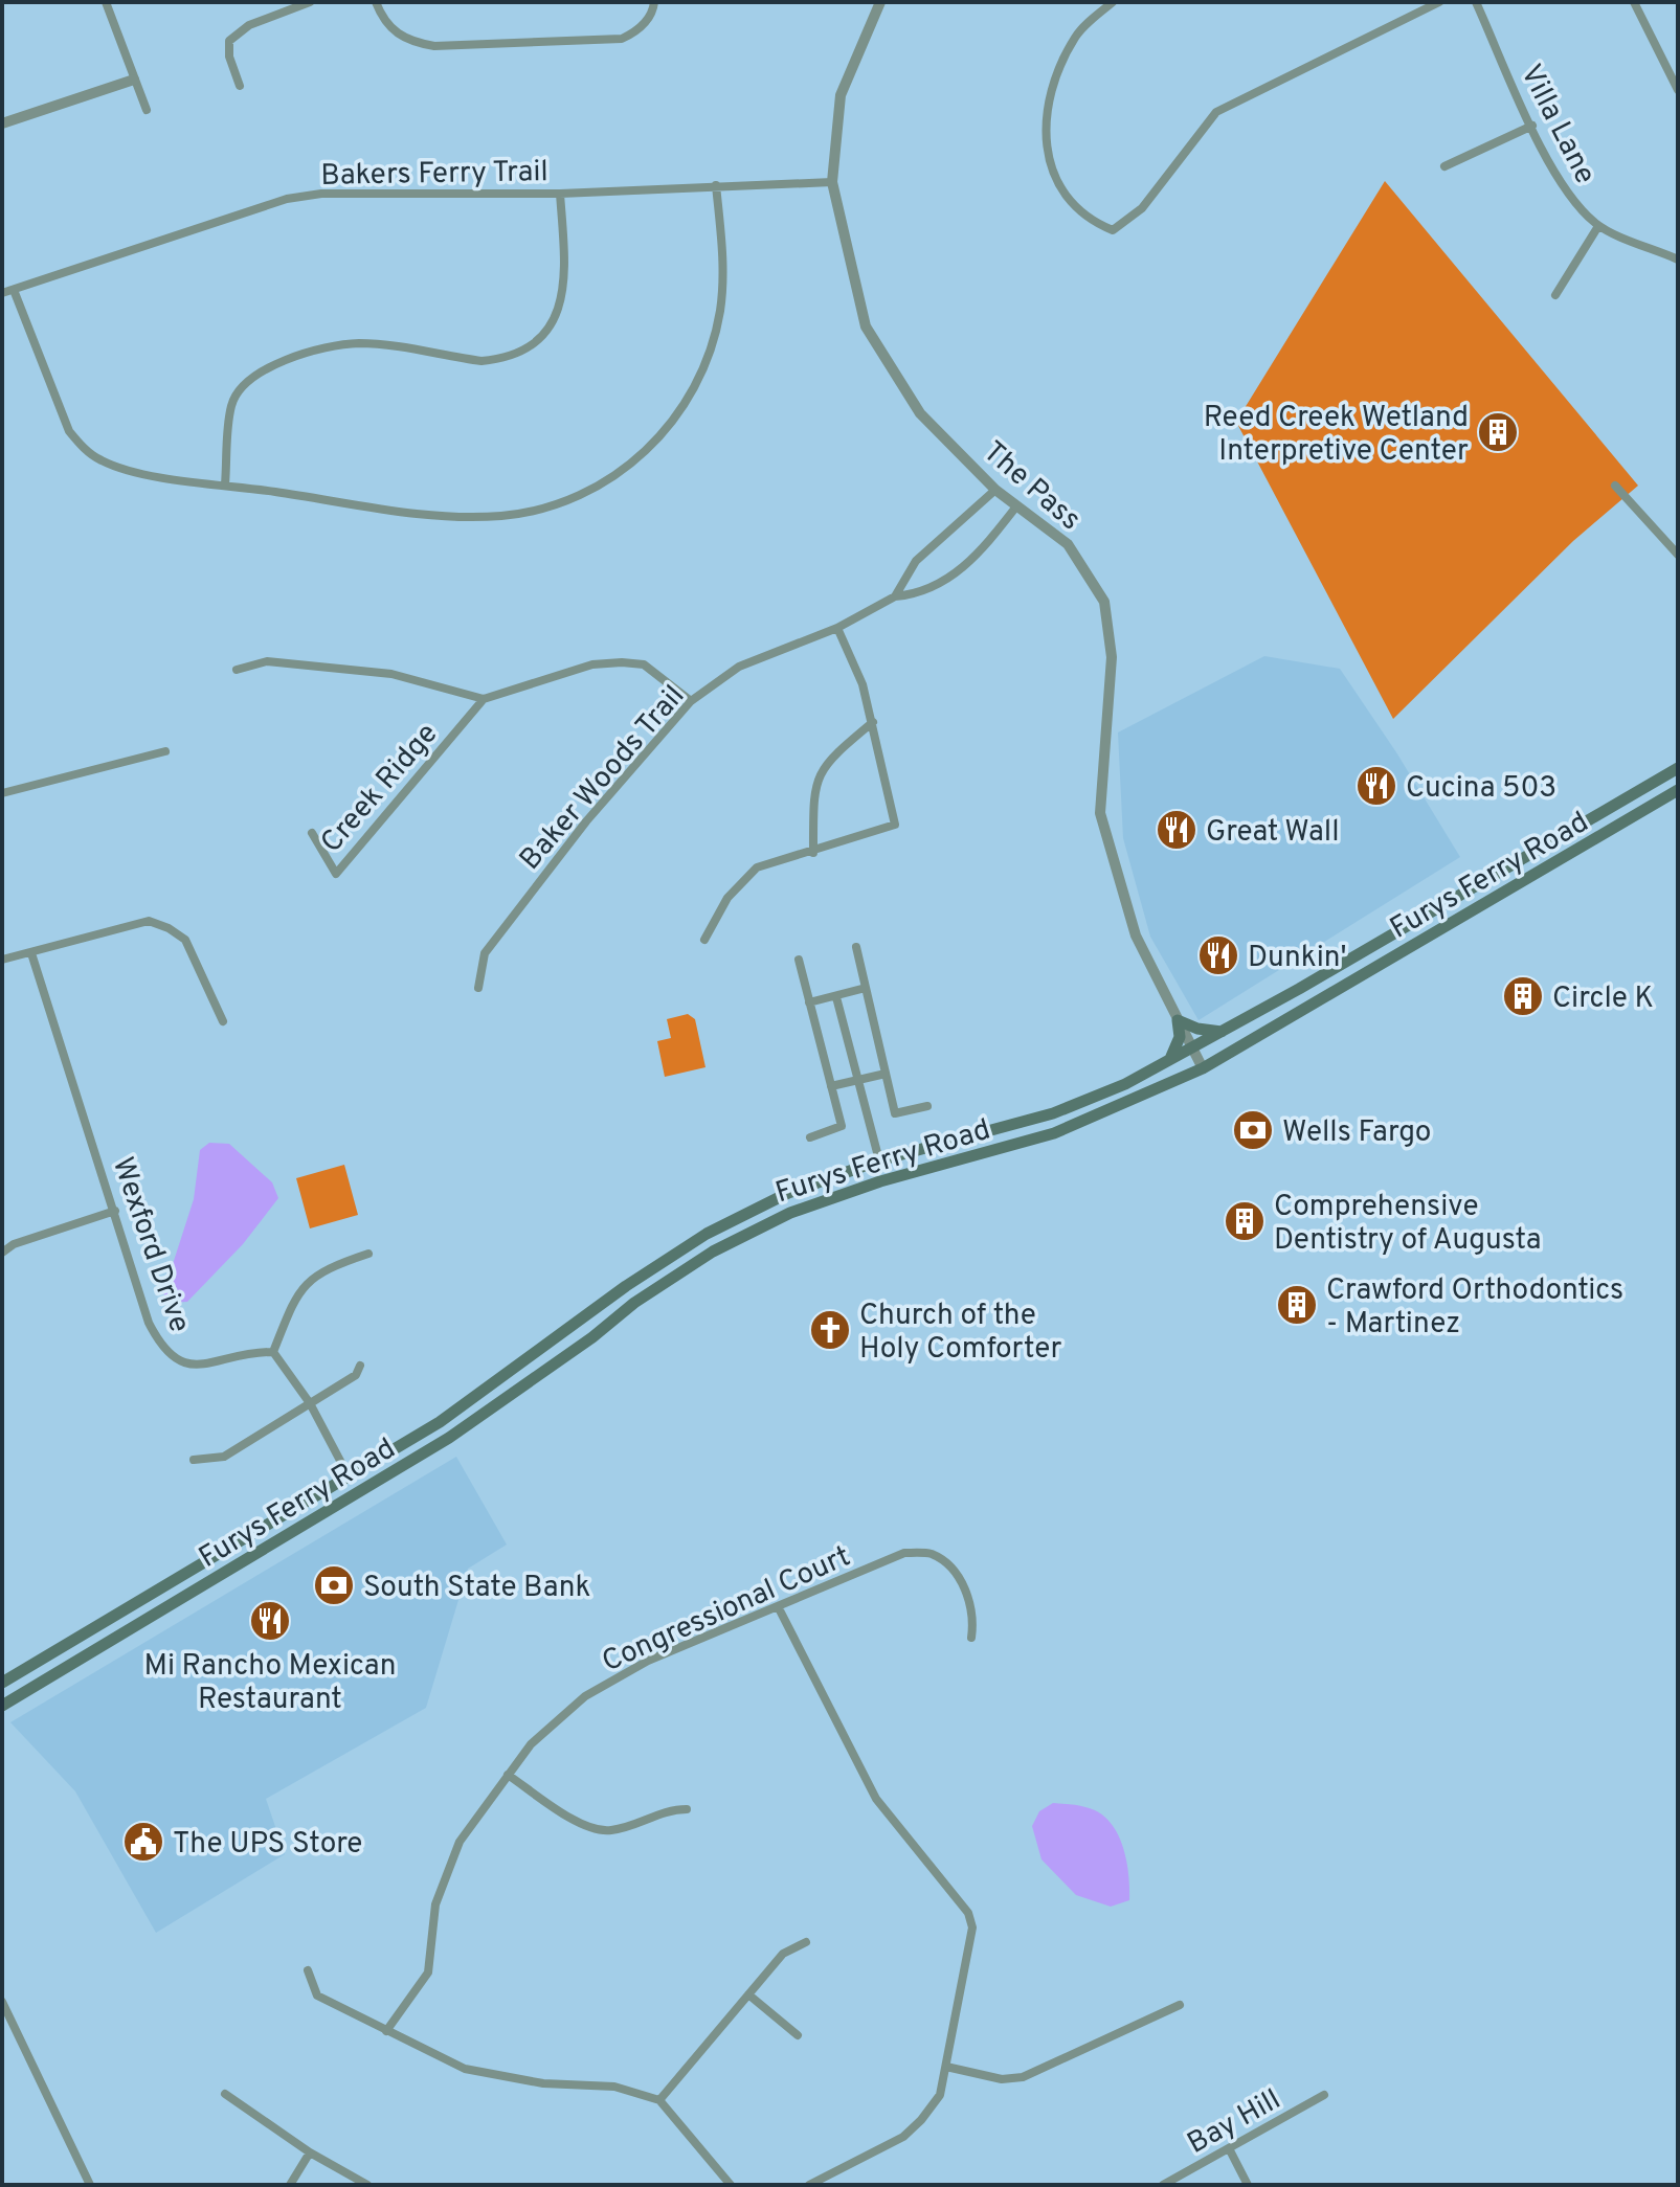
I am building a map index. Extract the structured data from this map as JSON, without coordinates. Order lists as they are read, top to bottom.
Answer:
{
  "streets": {
    "main road": ["Furys Ferry Road"],
    "street": [
      "Villa Lane",
      "Bakers Ferry Trail",
      "The Pass",
      "Baker Woods Trail",
      "Creek Ridge",
      "Wexford Drive",
      "Congressional Court",
      "Bay Hill"
    ]
  },
  "crossings": [
    ["Bakers Ferry Trail", "The Pass"],
    ["The Pass", "Baker Woods Trail"],
    ["The Pass", "Furys Ferry Road"]
  ],
  "places": {
    "building": [
      "Reed Creek Wetland Interpretive Center",
      "Circle K",
      "Comprehensive Dentistry of Augusta",
      "Crawford Orthodontics - Martinez"
    ],
    "restaurant": [
      "Cucina 503",
      "Great Wall",
      "Dunkin'",
      "Mi Rancho Mexican Restaurant"
    ],
    "bank": ["Wells Fargo", "South State Bank"],
    "church": ["Church of the Holy Comforter"],
    "public building": ["The UPS Store"]
  }
}
